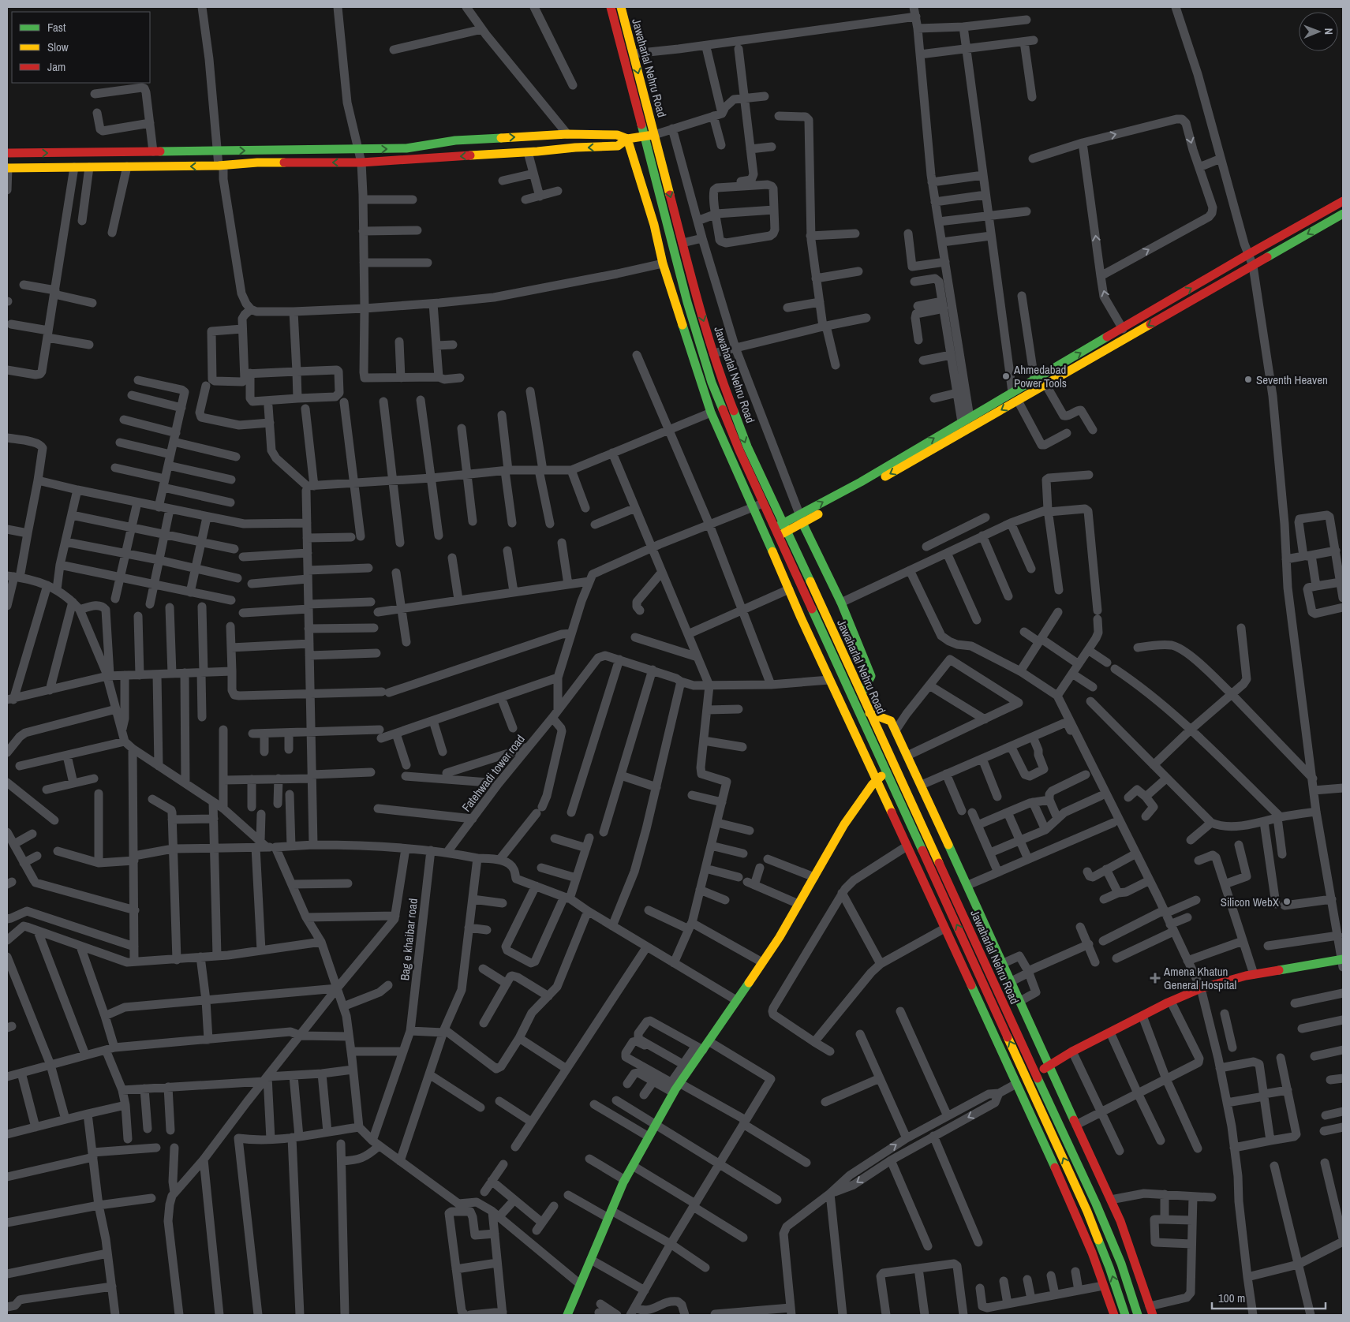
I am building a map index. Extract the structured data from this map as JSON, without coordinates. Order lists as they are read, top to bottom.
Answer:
{
  "streets": {
    "street": ["Jawaharlal Nehru Road", "Fatehwadi tower road", "Bag e khaibar road"]
  },
  "places": {
    "other": ["Ahmedabad Power Tools", "Seventh Heaven", "Silicon WebX"],
    "health": ["Amena Khatun General Hospital"]
  },
  "legend": ["Fast", "Slow", "Jam"],
  "scale_bar": "100 m",
  "north": "right"
}
